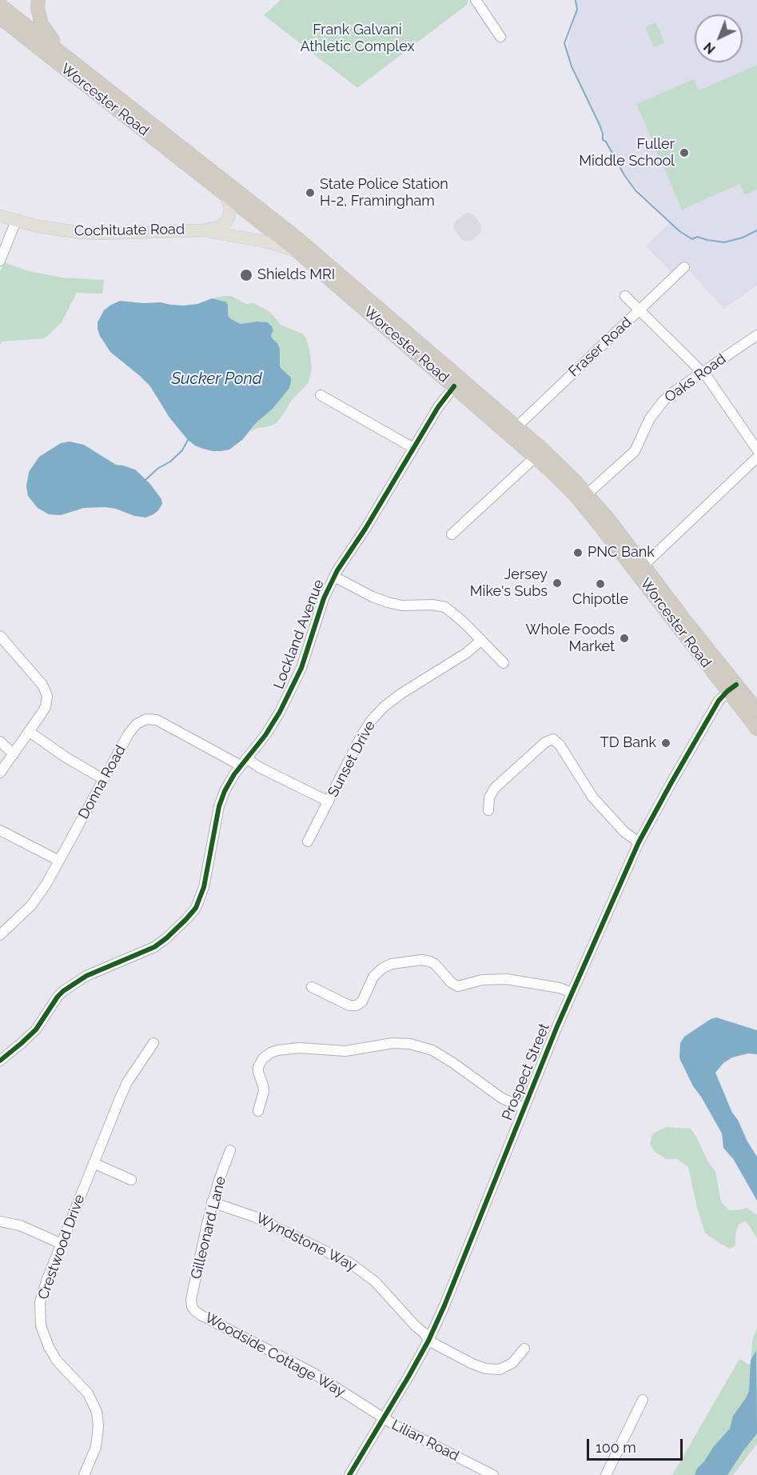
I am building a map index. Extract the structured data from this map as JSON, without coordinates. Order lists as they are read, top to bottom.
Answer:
{
  "streets": {
    "highway": ["Worcester Road"],
    "main road": ["Cochituate Road"],
    "street": [
      "Fraser Road",
      "Oaks Road",
      "Lockland Avenue",
      "Sunset Drive",
      "Donna Road",
      "Prospect Street",
      "Gilleonard Lane",
      "Wyndstone Way",
      "Crestwood Drive",
      "Woodside Cottage Way",
      "Lilian Road"
    ]
  },
  "crossings": [
    ["Worcester Road", "Cochituate Road"],
    ["Worcester Road", "Fraser Road"],
    ["Worcester Road", "Oaks Road"],
    ["Worcester Road", "Lockland Avenue"],
    ["Worcester Road", "Prospect Street"],
    ["Lockland Avenue", "Donna Road"],
    ["Prospect Street", "Wyndstone Way"],
    ["Prospect Street", "Woodside Cottage Way"],
    ["Prospect Street", "Lilian Road"],
    ["Gilleonard Lane", "Wyndstone Way"],
    ["Gilleonard Lane", "Woodside Cottage Way"],
    ["Woodside Cottage Way", "Lilian Road"]
  ],
  "water": ["Sucker Pond"],
  "parks": ["Frank Galvani Athletic Complex"],
  "places": [
    "Fuller Middle School",
    "State Police Station H-2, Framingham",
    "Shields MRI",
    "PNC Bank",
    "Jersey Mike's Subs",
    "Chipotle",
    "Whole Foods Market",
    "TD Bank"
  ],
  "scale_bar": "100 m",
  "north": "bottom left"
}
